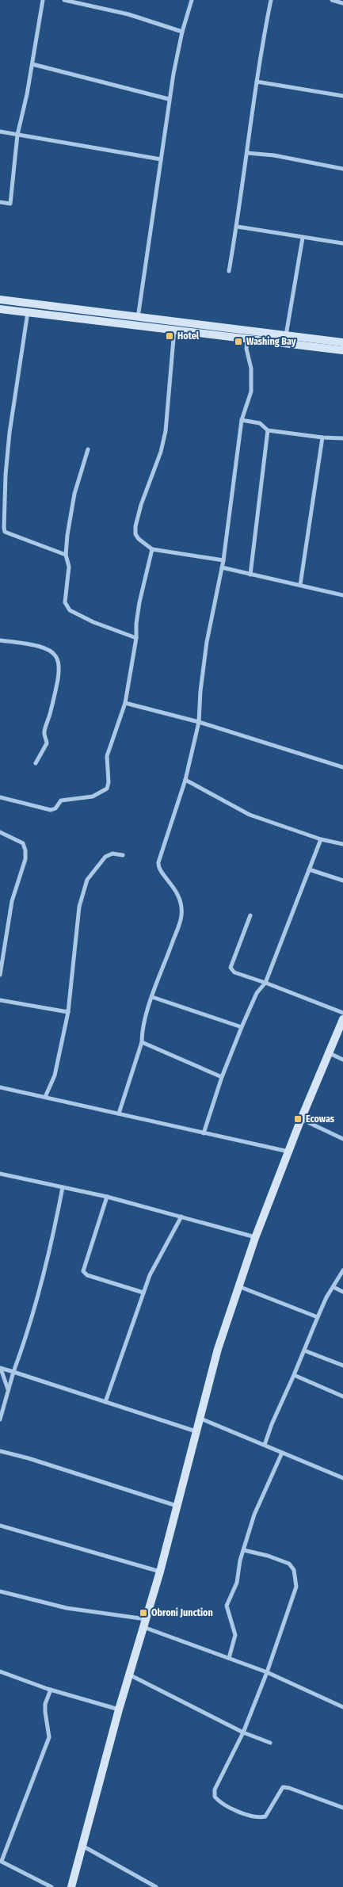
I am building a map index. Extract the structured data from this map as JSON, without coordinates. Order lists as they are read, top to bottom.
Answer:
{
  "places": {
    "transit": [
      "Hotel",
      "Washing Bay",
      "Ecowas",
      "Obroni Junction"
    ]
  }
}
